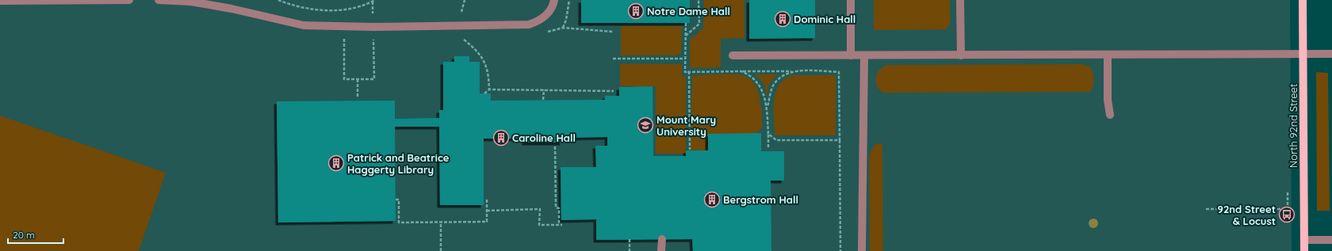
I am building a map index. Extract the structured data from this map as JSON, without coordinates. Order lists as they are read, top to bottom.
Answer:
{
  "streets": {
    "main road": ["North 92nd Street"]
  },
  "places": {
    "building": [
      "Notre Dame Hall",
      "Dominic Hall",
      "Caroline Hall",
      "Patrick and Beatrice Haggerty Library",
      "Bergstrom Hall"
    ],
    "school or university": ["Mount Mary University"],
    "bus stop": ["92nd Street & Locust"]
  },
  "scale_bar": "20 m"
}
